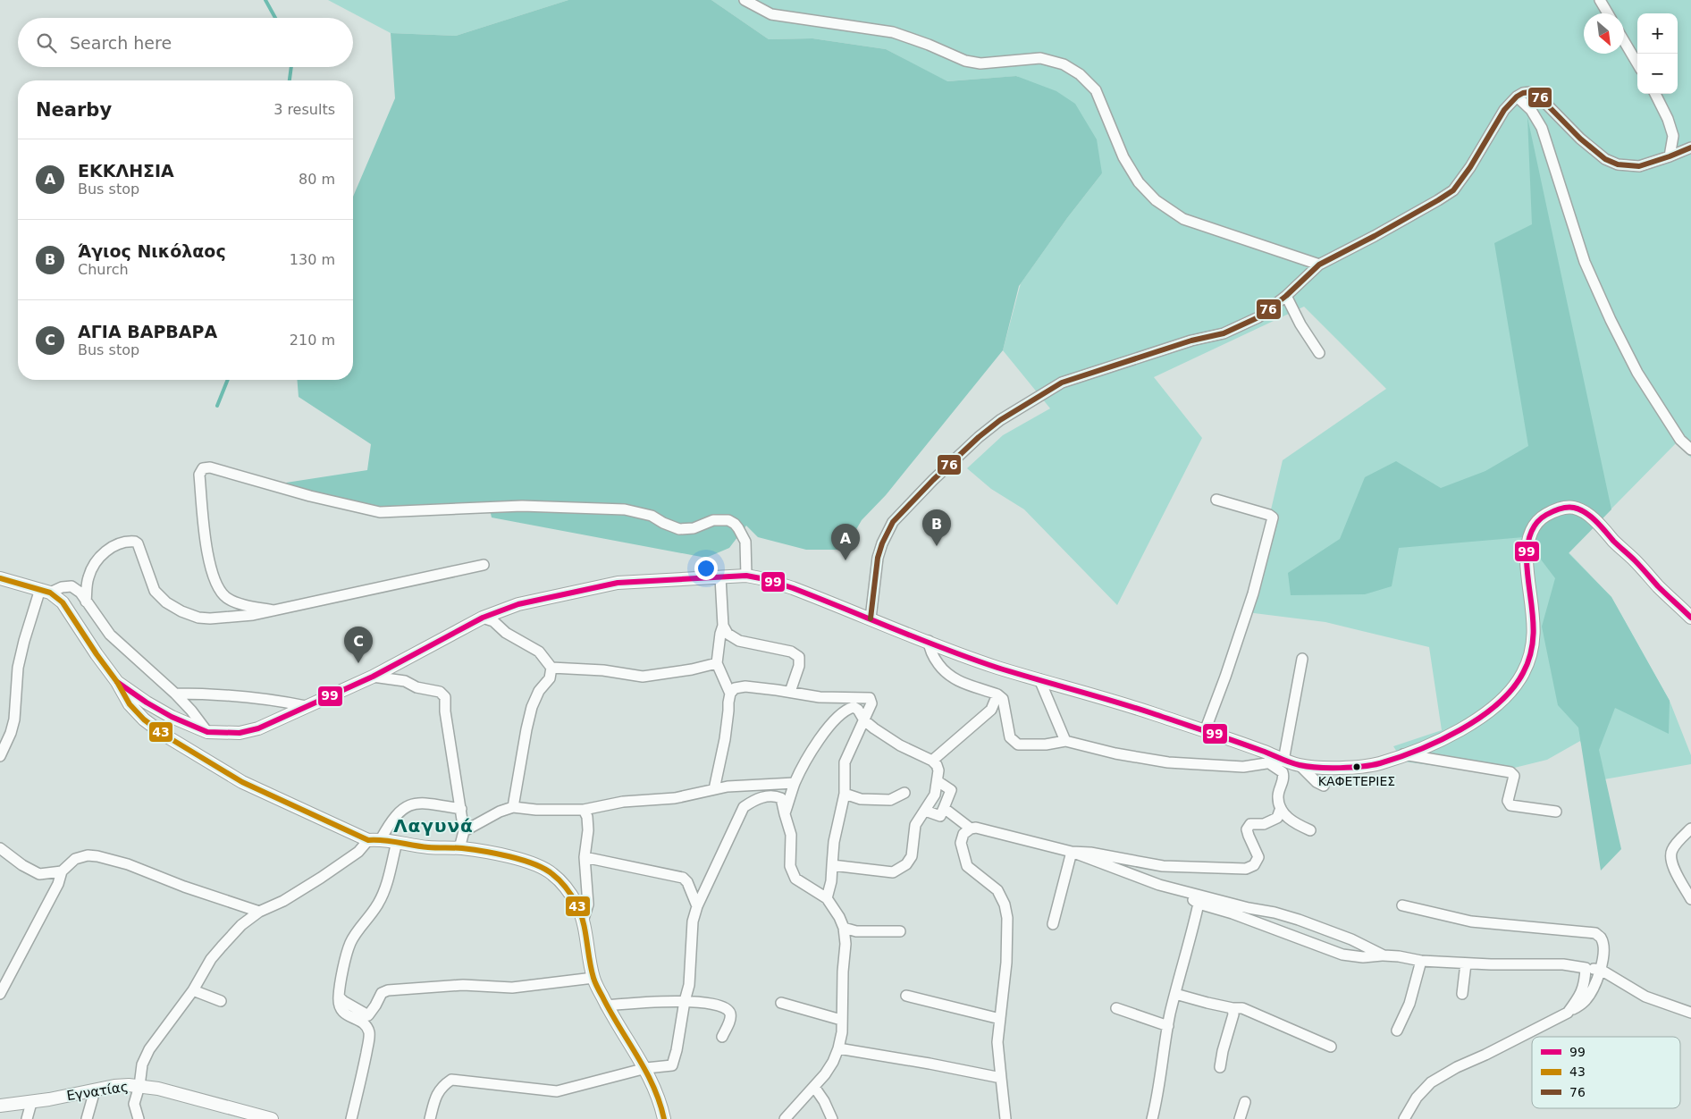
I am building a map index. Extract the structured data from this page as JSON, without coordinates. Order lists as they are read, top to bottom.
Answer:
{
  "streets": {
    "street": ["Εγνατίας"]
  },
  "districts": ["Λαγυνά"],
  "places": ["ΚΑΦΕΤΕΡΙΕΣ"],
  "lines": ["transit line 76", "transit line 99", "transit line 43"],
  "legend": ["99", "43", "76"],
  "north": "bottom right",
  "page": {
    "map_buttons": ["+", "−"],
    "search": "Search here",
    "heading": ["Nearby", "3 results"],
    "list": [
      {
        "mark": "A",
        "name": "ΕΚΚΛΗΣΙΑ",
        "note": "Bus stop",
        "value": "80 m"
      },
      {
        "mark": "B",
        "name": "Άγιος Νικόλαος",
        "note": "Church",
        "value": "130 m"
      },
      {
        "mark": "C",
        "name": "ΑΓΙΑ ΒΑΡΒΑΡΑ",
        "note": "Bus stop",
        "value": "210 m"
      }
    ],
    "pins": ["B", "A", "C"]
  }
}
